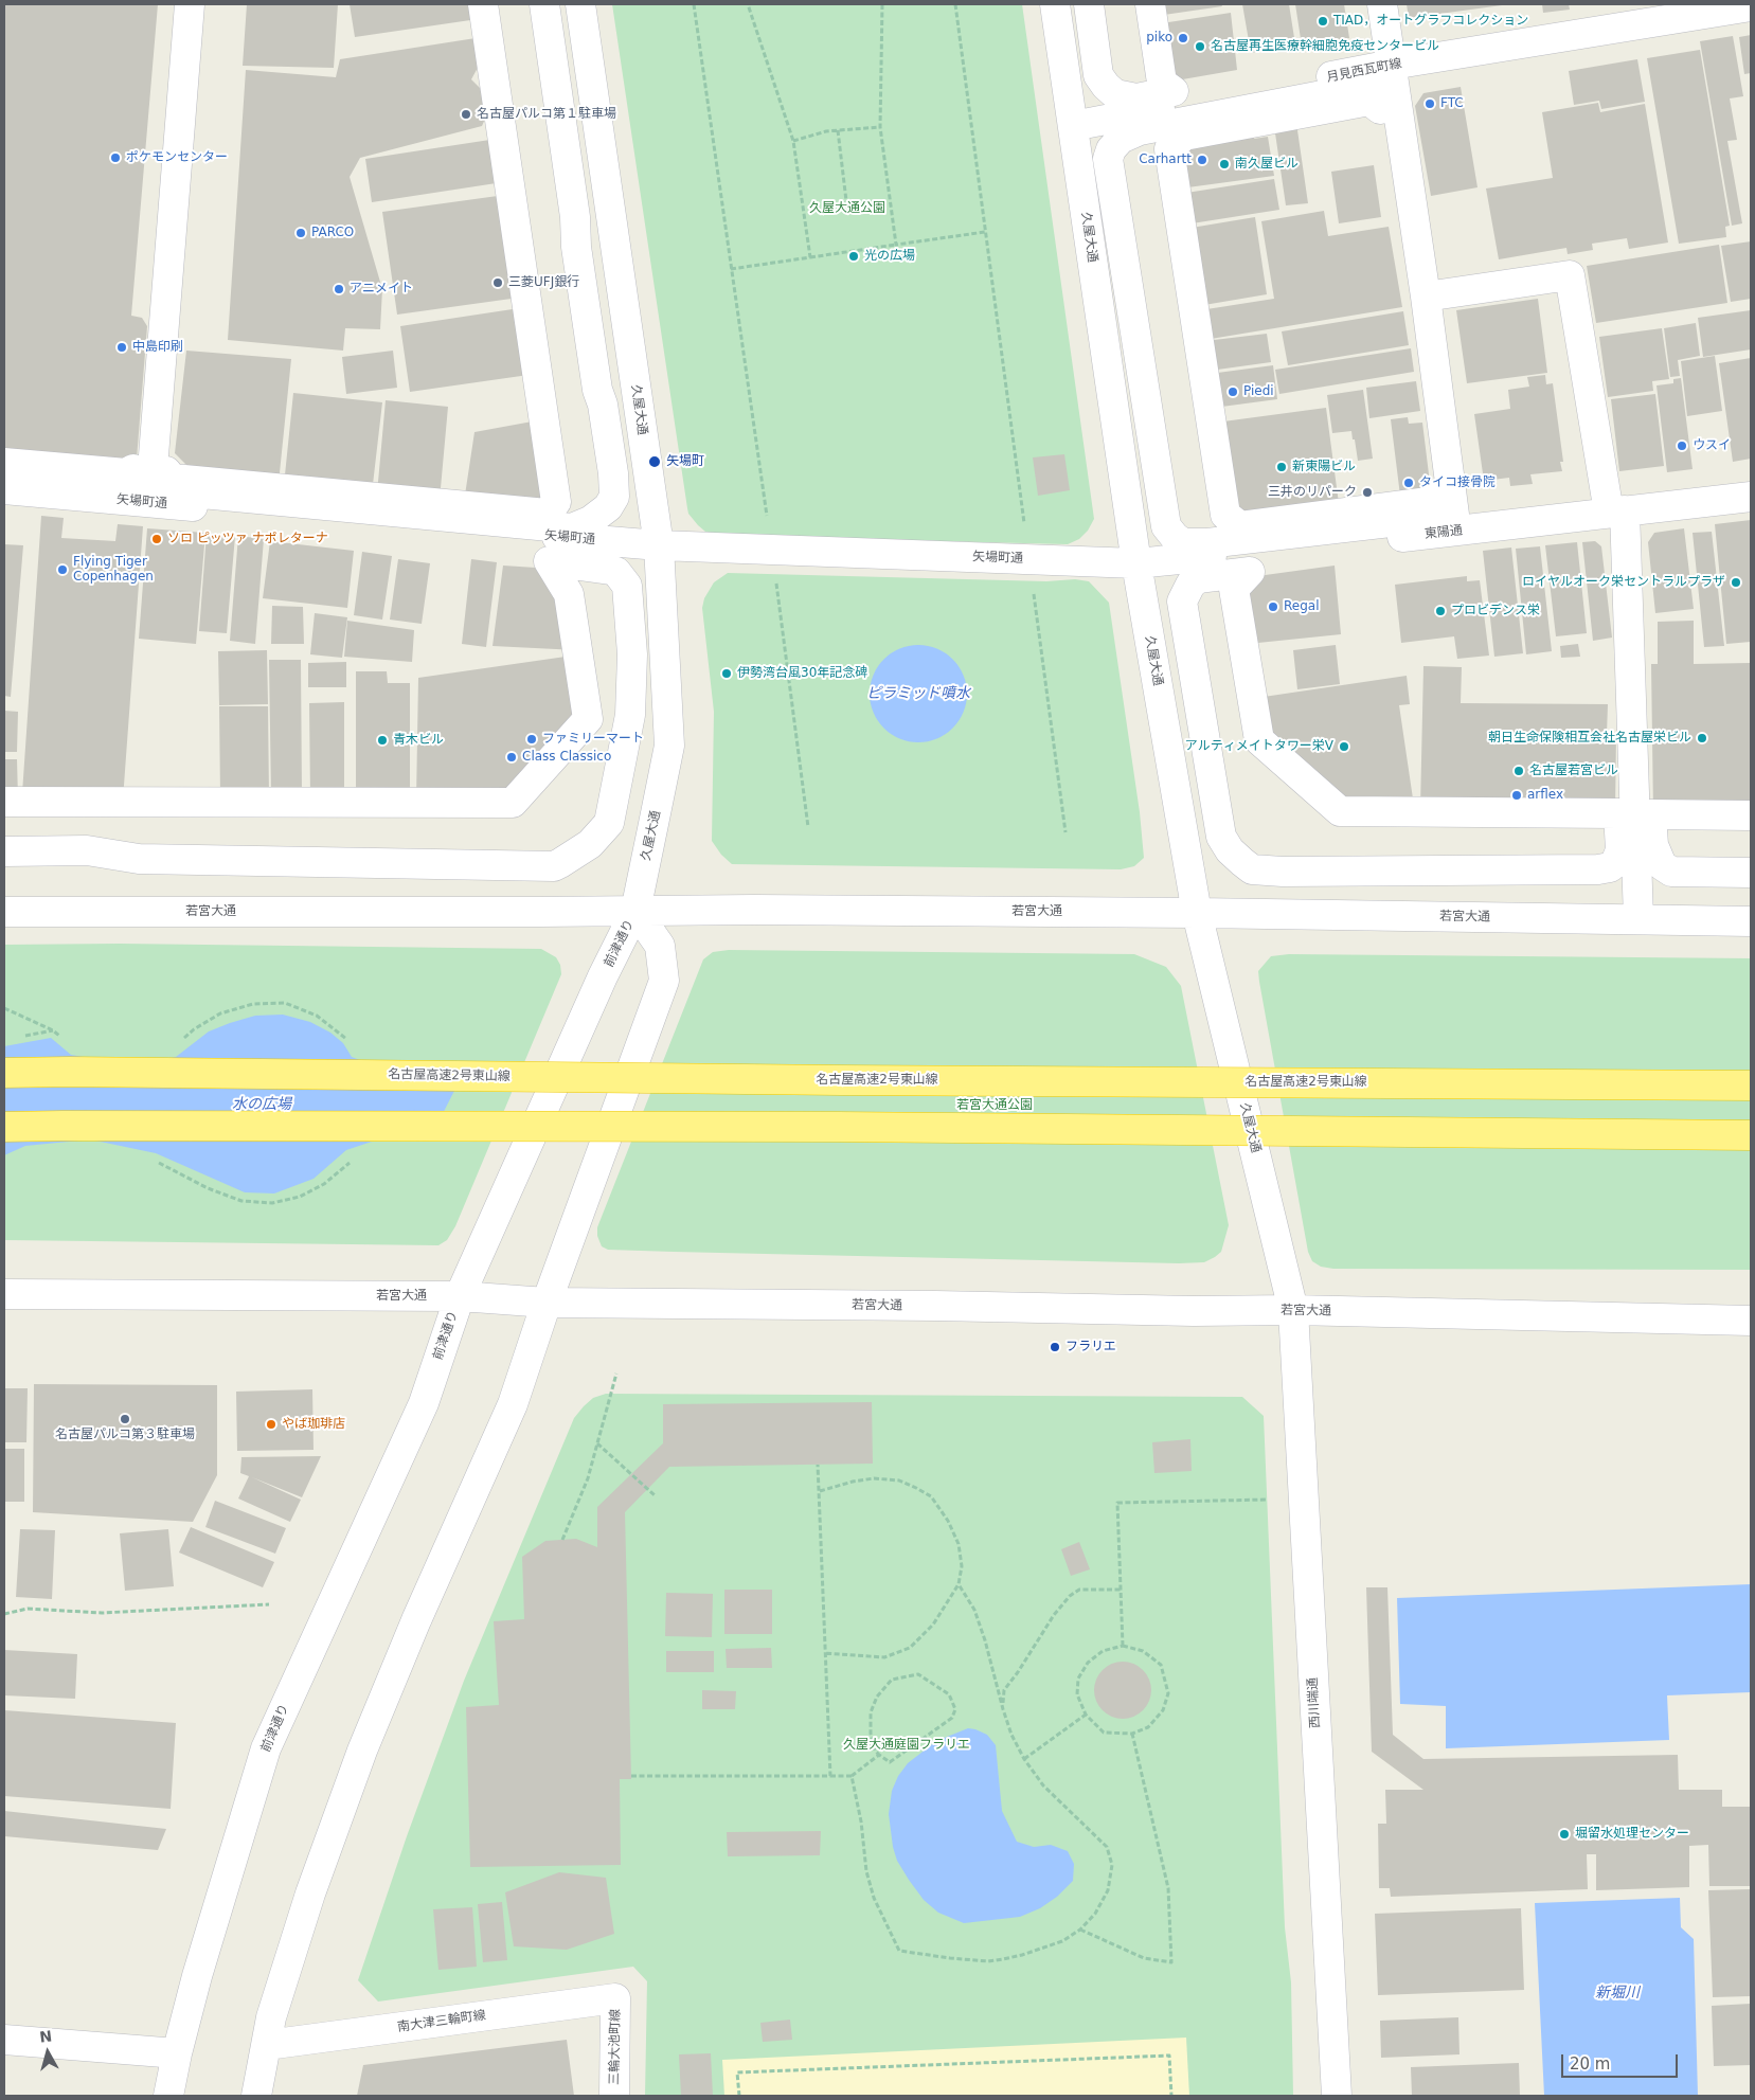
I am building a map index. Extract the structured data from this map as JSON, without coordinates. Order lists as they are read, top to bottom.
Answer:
{
  "streets": {
    "highway": ["名古屋高速2号東山線"],
    "street": [
      "月見西瓦町線",
      "久屋大通",
      "矢場町通",
      "東陽通",
      "若宮大通",
      "前津通り",
      "西川端通",
      "南大津三輪町線",
      "三輪大池町線"
    ]
  },
  "crossings": [
    ["月見西瓦町線", "久屋大通"],
    ["久屋大通", "矢場町通"],
    ["久屋大通", "東陽通"],
    ["久屋大通", "若宮大通"],
    ["久屋大通", "前津通り"],
    ["久屋大通", "西川端通"],
    ["矢場町通", "東陽通"],
    ["若宮大通", "前津通り"],
    ["若宮大通", "西川端通"],
    ["前津通り", "南大津三輪町線"],
    ["南大津三輪町線", "三輪大池町線"]
  ],
  "water": ["ピラミッド噴水", "水の広場", "新堀川"],
  "parks": ["久屋大通公園", "若宮大通公園", "久屋大通庭園フラリエ"],
  "places": [
    "TIAD，オートグラフコレクション",
    "piko",
    "名古屋再生医療幹細胞免疫センタービル",
    "FTC",
    "名古屋パルコ第１駐車場",
    "ポケモンセンター",
    "Carhartt",
    "南久屋ビル",
    "PARCO",
    "光の広場",
    "三菱UFJ銀行",
    "アニメイト",
    "中島印刷",
    "Piedi",
    "ウスイ",
    "矢場町",
    "新東陽ビル",
    "タイコ接骨院",
    "三井のリパーク",
    "ソロ ピッツァ ナポレターナ",
    "Flying Tiger Copenhagen",
    "ロイヤルオーク栄セントラルプラザ",
    "Regal",
    "プロビデンス栄",
    "伊勢湾台風30年記念碑",
    "朝日生命保険相互会社名古屋栄ビル",
    "ファミリーマート",
    "青木ビル",
    "アルティメイトタワー栄Ⅴ",
    "Class Classico",
    "名古屋若宮ビル",
    "arflex",
    "フラリエ",
    "名古屋パルコ第３駐車場",
    "やば珈琲店",
    "堀留水処理センター"
  ],
  "scale_bar": "20 m",
  "north": "top"
}
